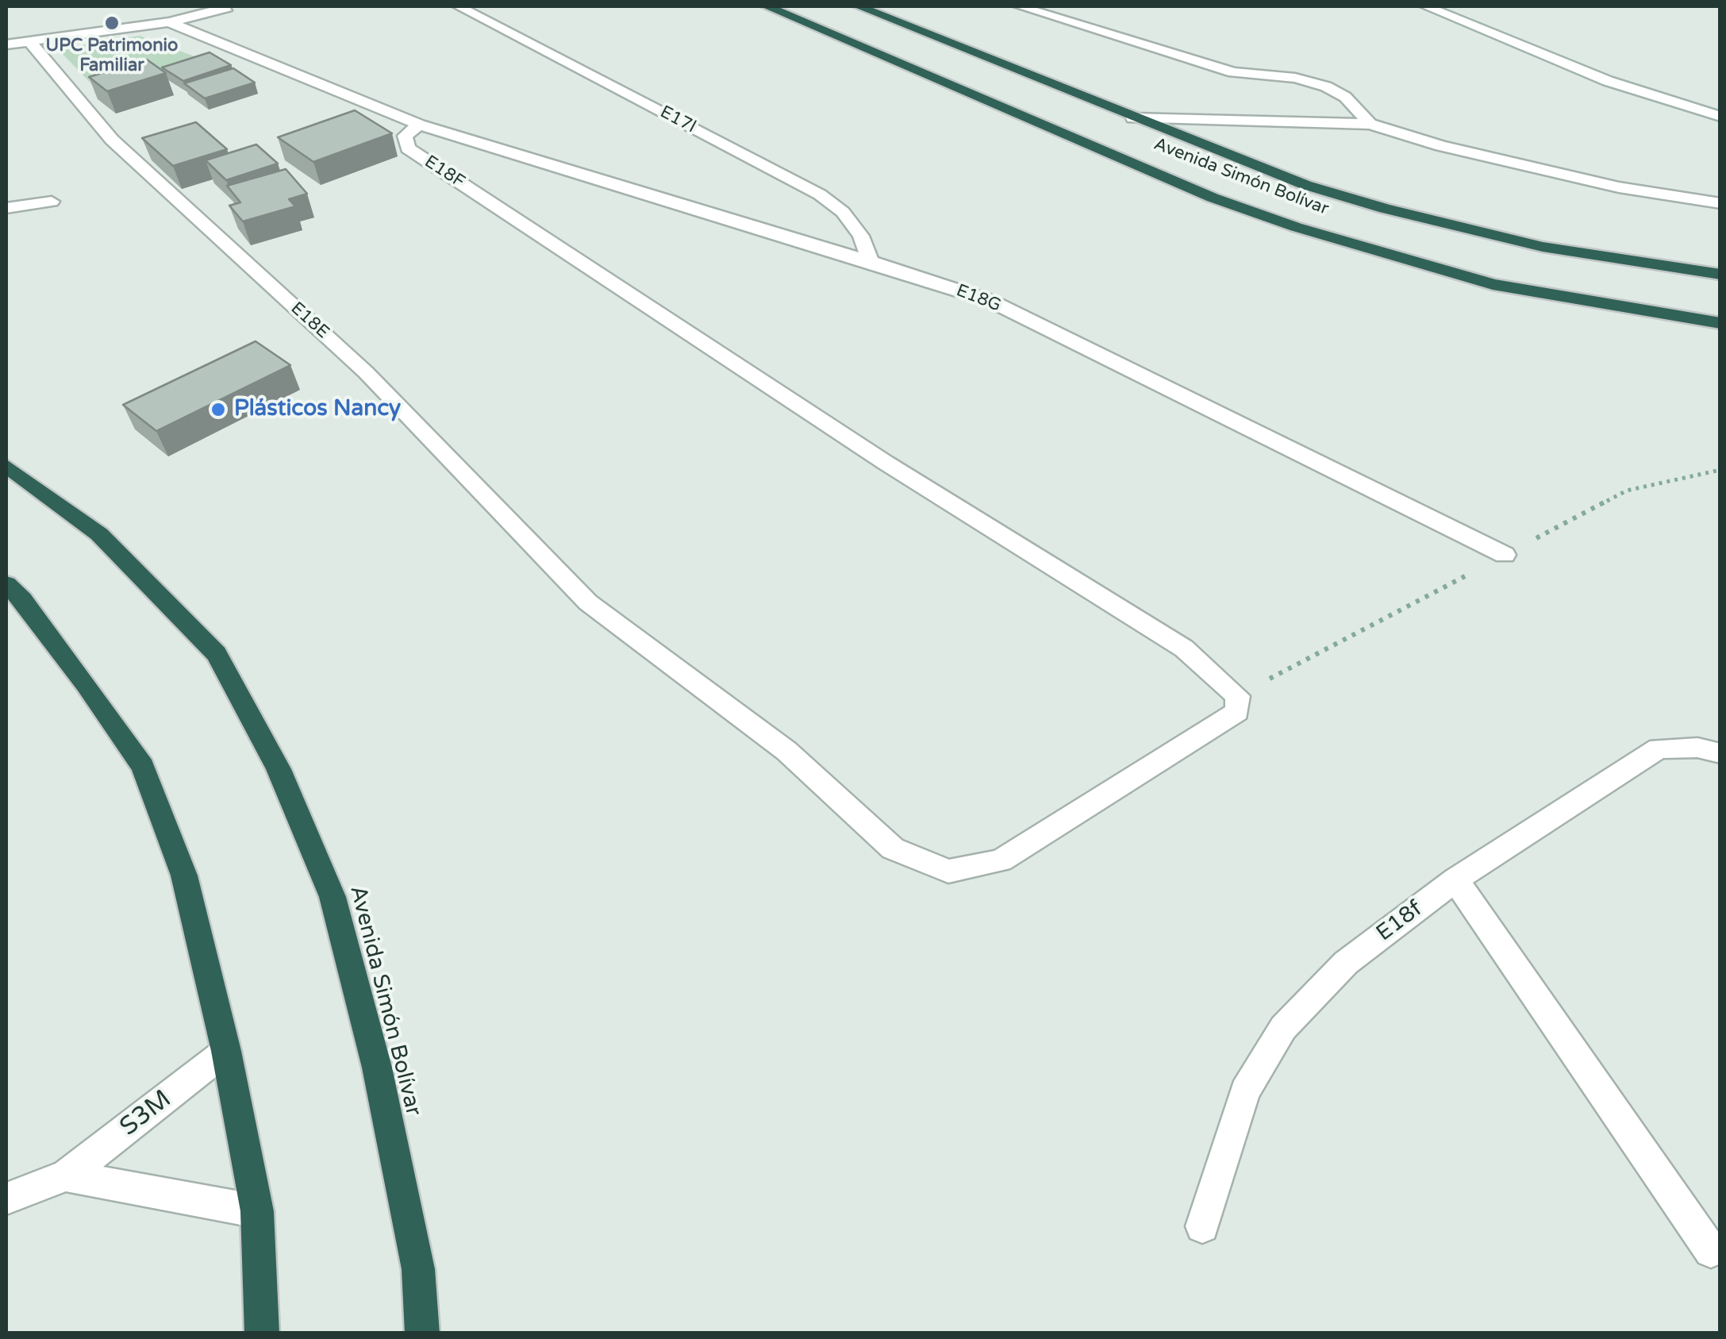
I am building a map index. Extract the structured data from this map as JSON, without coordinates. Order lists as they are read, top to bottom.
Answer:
{
  "streets": {
    "highway": ["Avenida Simón Bolívar"],
    "street": [
      "E17l",
      "E18F",
      "E18G",
      "E18E",
      "E18f",
      "S3M"
    ]
  },
  "crossings": [
    ["E17l", "E18G"],
    ["E18F", "E18G"],
    ["E18F", "E18E"]
  ],
  "places": ["UPC Patrimonio Familiar", "Plásticos Nancy"]
}
